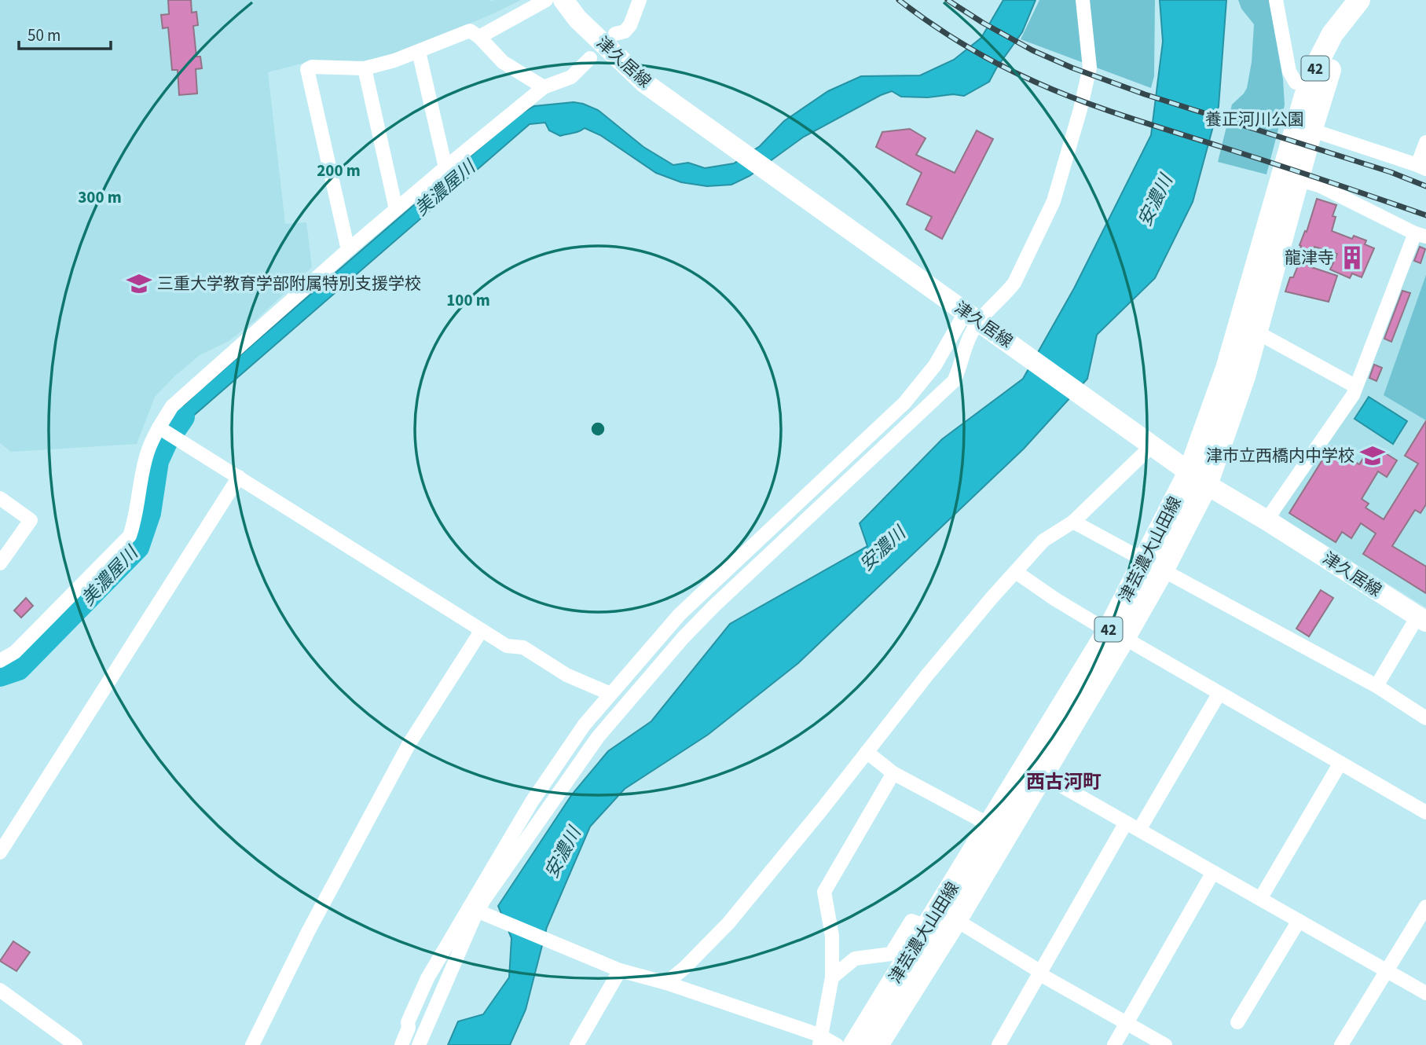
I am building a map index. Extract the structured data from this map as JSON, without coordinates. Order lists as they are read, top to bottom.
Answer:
{
  "streets": {
    "main road": ["津久居線", "42", "津芸濃大山田線"]
  },
  "crossings": [
    ["津久居線", "津芸濃大山田線"]
  ],
  "districts": ["西古河町"],
  "water": ["美濃屋川", "安濃川"],
  "parks": ["養正河川公園"],
  "places": {
    "building": ["龍津寺"],
    "school or university": ["三重大学教育学部附属特別支援学校", "津市立西橋内中学校"]
  },
  "scale_bar": "50 m",
  "rings": ["200 m", "300 m", "100 m"]
}
